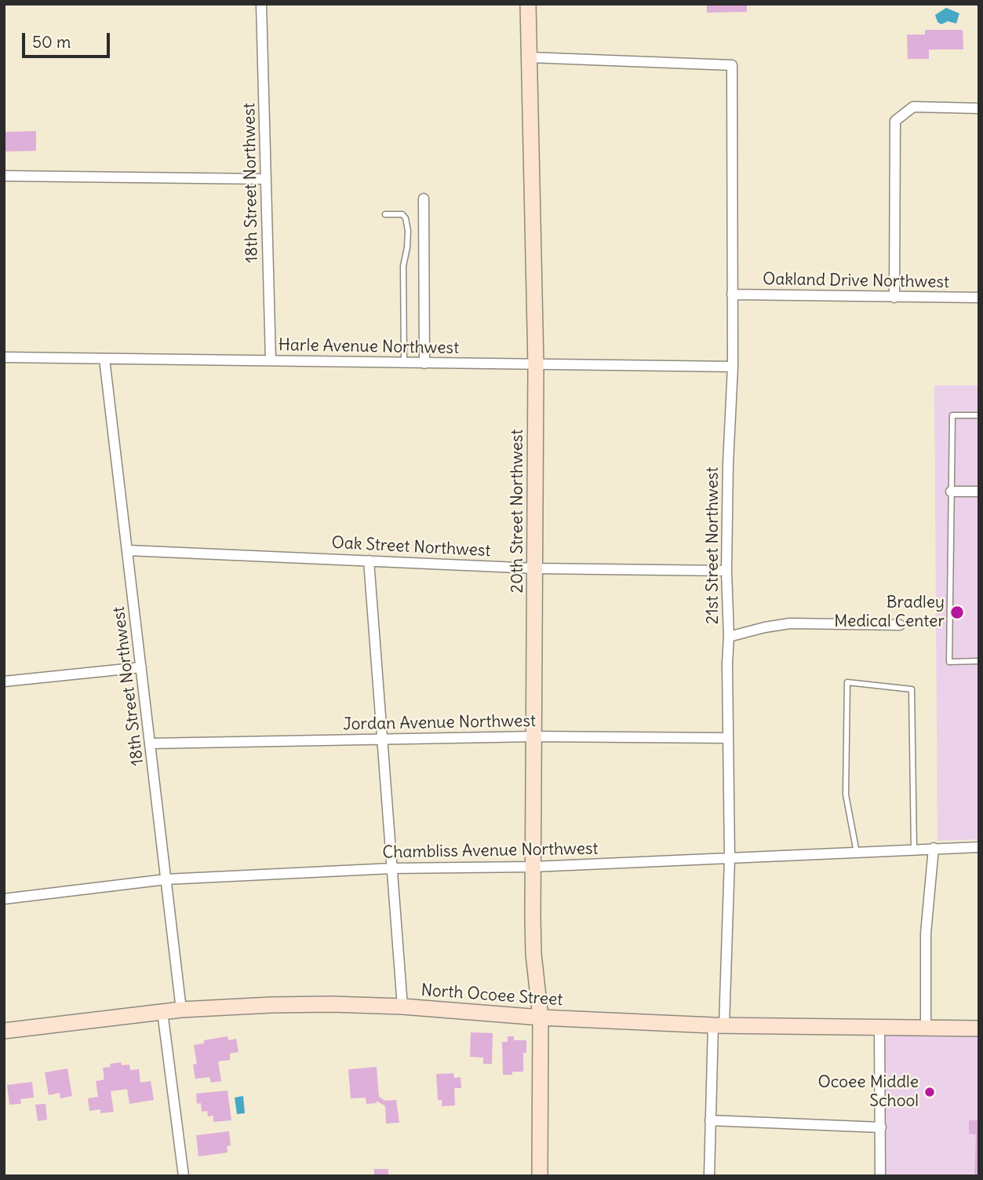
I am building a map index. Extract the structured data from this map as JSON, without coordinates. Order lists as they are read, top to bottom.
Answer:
{
  "streets": {
    "street": [
      "18th Street Northwest",
      "Oakland Drive Northwest",
      "Harle Avenue Northwest",
      "20th Street Northwest",
      "21st Street Northwest",
      "Oak Street Northwest",
      "Jordan Avenue Northwest",
      "Chambliss Avenue Northwest",
      "North Ocoee Street"
    ]
  },
  "crossings": [
    ["18th Street Northwest", "Harle Avenue Northwest"],
    ["18th Street Northwest", "Oak Street Northwest"],
    ["18th Street Northwest", "Jordan Avenue Northwest"],
    ["18th Street Northwest", "Chambliss Avenue Northwest"],
    ["18th Street Northwest", "North Ocoee Street"],
    ["Oakland Drive Northwest", "21st Street Northwest"],
    ["Harle Avenue Northwest", "20th Street Northwest"],
    ["Harle Avenue Northwest", "21st Street Northwest"],
    ["20th Street Northwest", "21st Street Northwest"],
    ["20th Street Northwest", "Oak Street Northwest"],
    ["20th Street Northwest", "Jordan Avenue Northwest"],
    ["20th Street Northwest", "Chambliss Avenue Northwest"],
    ["20th Street Northwest", "North Ocoee Street"],
    ["21st Street Northwest", "Oak Street Northwest"],
    ["21st Street Northwest", "Jordan Avenue Northwest"],
    ["21st Street Northwest", "Chambliss Avenue Northwest"],
    ["21st Street Northwest", "North Ocoee Street"]
  ],
  "places": ["Bradley Medical Center", "Ocoee Middle School"],
  "scale_bar": "50 m"
}
